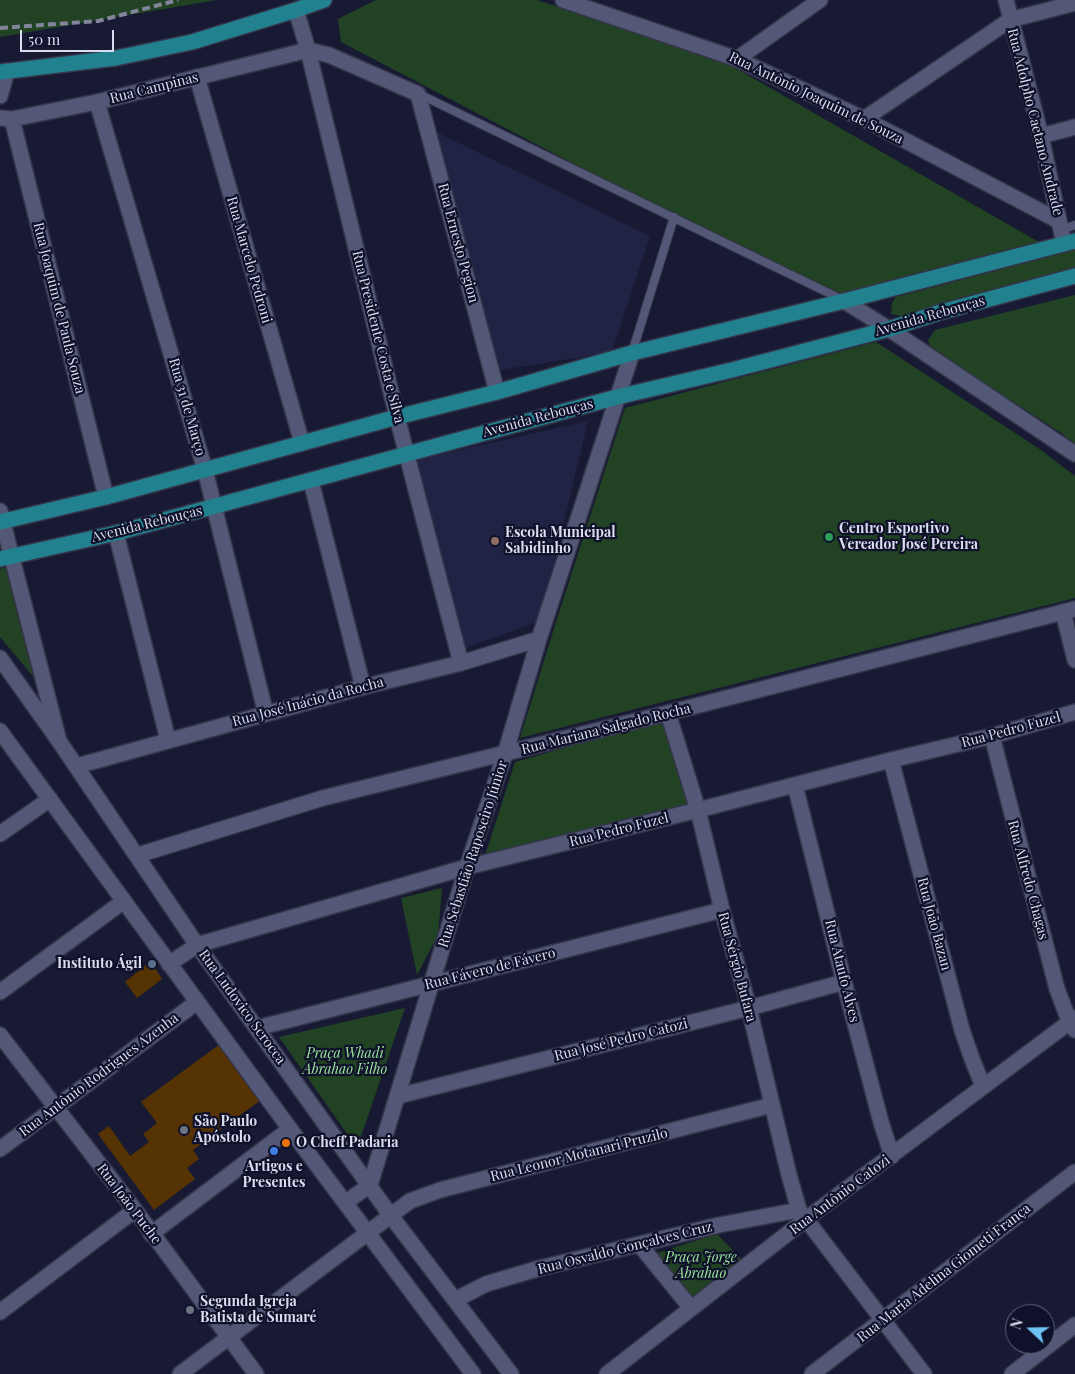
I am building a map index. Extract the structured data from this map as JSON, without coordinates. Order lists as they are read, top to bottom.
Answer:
{
  "streets": {
    "main road": ["Avenida Rebouças"],
    "street": [
      "Rua Campinas",
      "Rua Antônio Joaquim de Souza",
      "Rua Adolpho Caetano Andrade",
      "Rua Ernesto Pegion",
      "Rua Marcelo Pedroni",
      "Rua Joaquim de Paula Souza",
      "Rua Presidente Costa e Silva",
      "Rua 31 de Março",
      "Rua José Inácio da Rocha",
      "Rua Mariana Salgado Rocha",
      "Rua Pedro Fuzel",
      "Rua Sebastião Raposeiro Júnior",
      "Rua Alfredo Chagas",
      "Rua João Bazan",
      "Rua Sérgio Bufara",
      "Rua Fávero de Fávero",
      "Rua Ataufo Alves",
      "Rua Ludovico Scrocca",
      "Rua José Pedro Catozi",
      "Rua Antônio Rodrigues Azenha",
      "Rua Leonor Motanari Pruzilo",
      "Rua Antônio Catozi",
      "Rua João Puche",
      "Rua Osvaldo Gonçalves Cruz",
      "Rua Maria Adelina Giometi França"
    ]
  },
  "crossings": [
    ["Rua Campinas", "Rua Marcelo Pedroni"],
    ["Rua Campinas", "Rua Joaquim de Paula Souza"],
    ["Rua Campinas", "Rua Presidente Costa e Silva"],
    ["Rua Campinas", "Rua 31 de Março"],
    ["Rua Antônio Joaquim de Souza", "Rua Adolpho Caetano Andrade"],
    ["Avenida Rebouças", "Rua Presidente Costa e Silva"],
    ["Avenida Rebouças", "Rua 31 de Março"],
    ["Avenida Rebouças", "Rua Sebastião Raposeiro Júnior"],
    ["Rua Presidente Costa e Silva", "Rua José Inácio da Rocha"],
    ["Rua 31 de Março", "Rua José Inácio da Rocha"],
    ["Rua José Inácio da Rocha", "Rua Sebastião Raposeiro Júnior"],
    ["Rua José Inácio da Rocha", "Rua Ludovico Scrocca"],
    ["Rua Mariana Salgado Rocha", "Rua Sebastião Raposeiro Júnior"],
    ["Rua Mariana Salgado Rocha", "Rua Sérgio Bufara"],
    ["Rua Mariana Salgado Rocha", "Rua Ludovico Scrocca"],
    ["Rua Pedro Fuzel", "Rua Sebastião Raposeiro Júnior"],
    ["Rua Pedro Fuzel", "Rua Alfredo Chagas"],
    ["Rua Pedro Fuzel", "Rua João Bazan"],
    ["Rua Pedro Fuzel", "Rua Sérgio Bufara"],
    ["Rua Pedro Fuzel", "Rua Ataufo Alves"],
    ["Rua Pedro Fuzel", "Rua Ludovico Scrocca"],
    ["Rua Sebastião Raposeiro Júnior", "Rua Fávero de Fávero"],
    ["Rua Sebastião Raposeiro Júnior", "Rua Ludovico Scrocca"],
    ["Rua Sebastião Raposeiro Júnior", "Rua José Pedro Catozi"],
    ["Rua Alfredo Chagas", "Rua Antônio Catozi"],
    ["Rua João Bazan", "Rua Antônio Catozi"],
    ["Rua Sérgio Bufara", "Rua Fávero de Fávero"],
    ["Rua Sérgio Bufara", "Rua José Pedro Catozi"],
    ["Rua Sérgio Bufara", "Rua Leonor Motanari Pruzilo"],
    ["Rua Sérgio Bufara", "Rua Antônio Catozi"],
    ["Rua Sérgio Bufara", "Rua Osvaldo Gonçalves Cruz"],
    ["Rua Fávero de Fávero", "Rua Ludovico Scrocca"],
    ["Rua Ataufo Alves", "Rua José Pedro Catozi"],
    ["Rua Ataufo Alves", "Rua Antônio Catozi"],
    ["Rua Ludovico Scrocca", "Rua Leonor Motanari Pruzilo"],
    ["Rua Ludovico Scrocca", "Rua Osvaldo Gonçalves Cruz"],
    ["Rua Antônio Rodrigues Azenha", "Rua João Puche"],
    ["Rua Leonor Motanari Pruzilo", "Rua João Puche"],
    ["Rua Antônio Catozi", "Rua Osvaldo Gonçalves Cruz"]
  ],
  "parks": ["Praça Whadi Abrahao Filho", "Praça Jorge Abrahao"],
  "places": [
    "Centro Esportivo Vereador José Pereira",
    "Escola Municipal Sabidinho",
    "Instituto Ágil",
    "São Paulo Apóstolo",
    "O Cheff Padaria",
    "Artigos e Presentes",
    "Segunda Igreja Batista de Sumaré"
  ],
  "scale_bar": "50 m",
  "north": "left"
}
